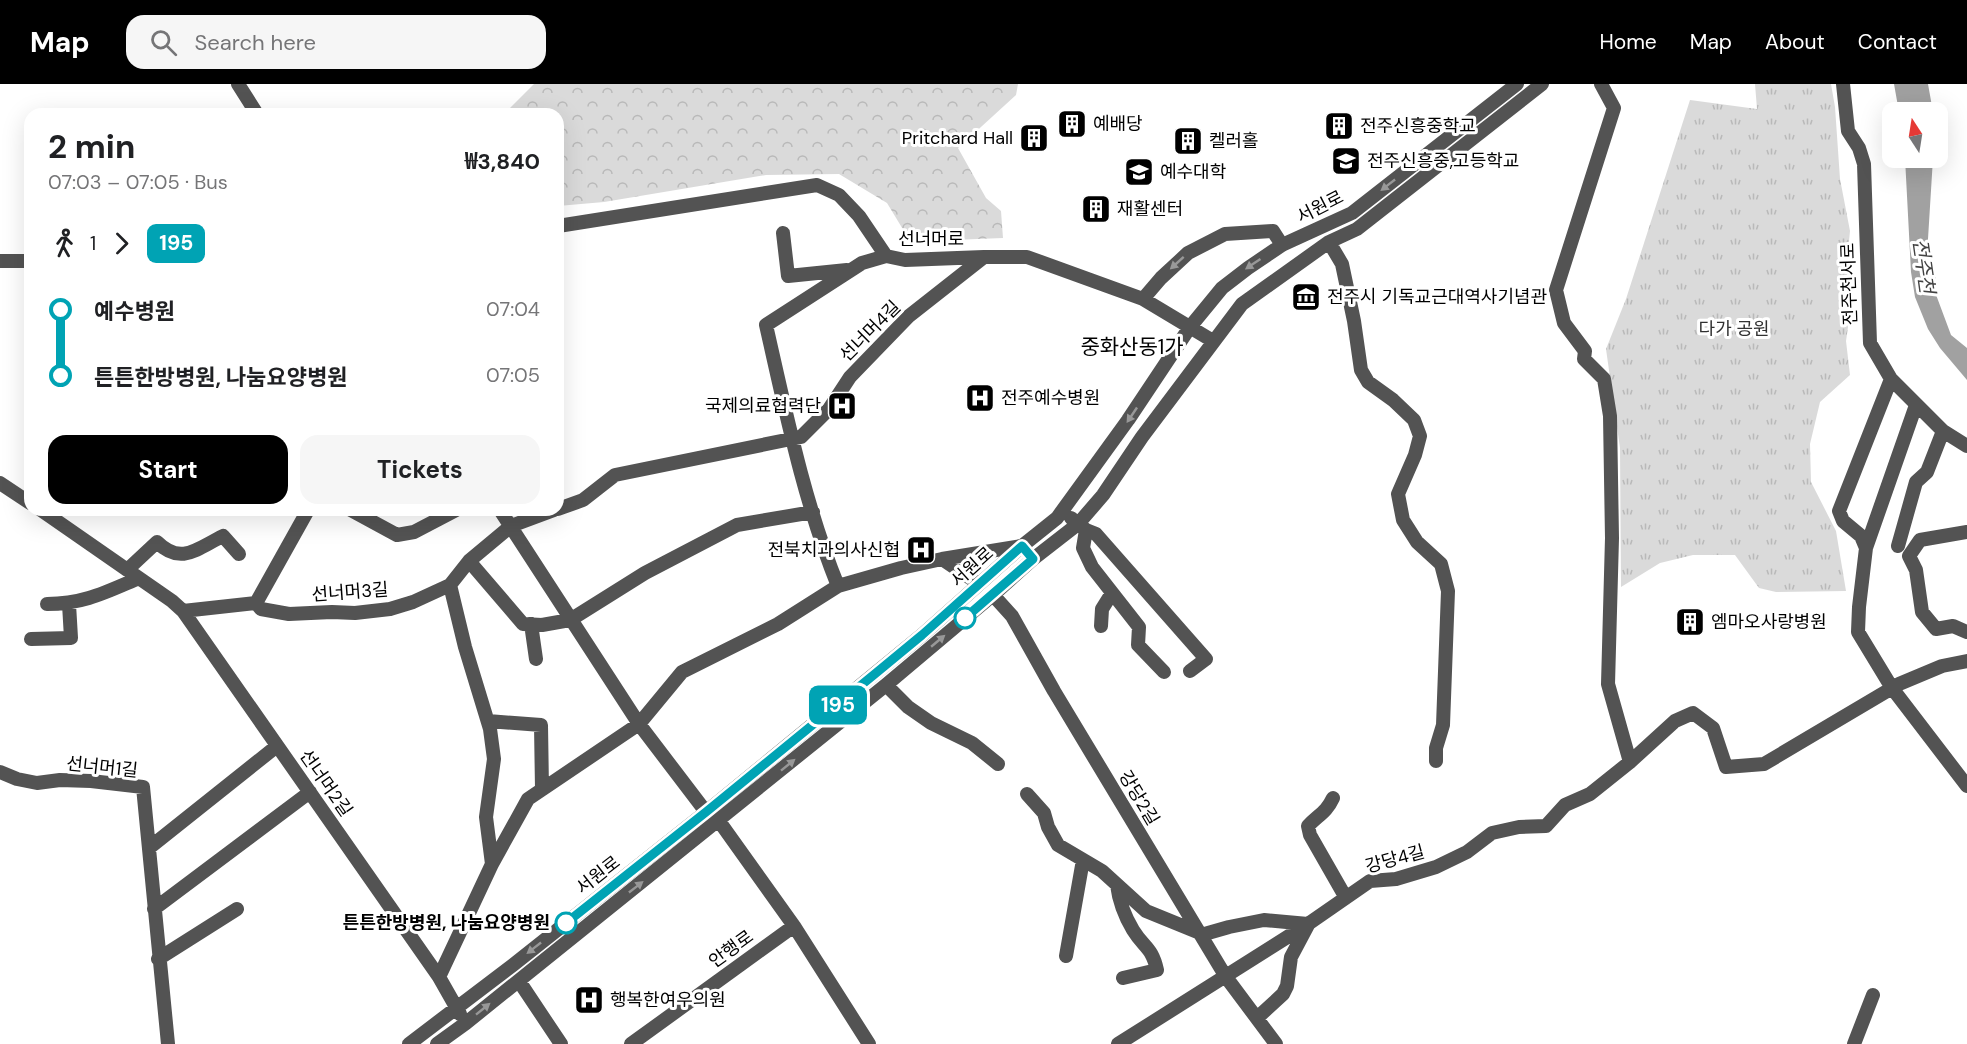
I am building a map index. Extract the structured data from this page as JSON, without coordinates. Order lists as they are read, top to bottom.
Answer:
{
  "streets": {
    "street": [
      "서원로",
      "선너머로",
      "전주천서로",
      "선너머4길",
      "선너머3길",
      "선너머1길",
      "선너머2길",
      "강당2길",
      "강당4길",
      "안행로"
    ]
  },
  "crossings": [
    ["서원로", "선너머로"],
    ["서원로", "선너머2길"],
    ["서원로", "강당2길"],
    ["선너머로", "선너머4길"],
    ["강당2길", "강당4길"]
  ],
  "districts": ["중화산동1가"],
  "water": ["전주천"],
  "parks": ["다가 공원"],
  "places": {
    "building": [
      "예배당",
      "전주신흥중학교",
      "Pritchard Hall",
      "켈러홀",
      "재활센터",
      "엠마오사랑병원"
    ],
    "school or university": ["전주신흥중,고등학교", "예수대학"],
    "museum": ["전주시 기독교근대역사기념관"],
    "hospital": [
      "전주예수병원",
      "국제의료협력단",
      "전북치과의사신협",
      "행복한여우의원"
    ],
    "other": ["튼튼한방병원, 나눔요양병원"]
  },
  "lines": ["bus line 195"],
  "north": "top",
  "page": {
    "header": "Map",
    "search": "Search here",
    "nav": [
      "Home",
      "Map",
      "About",
      "Contact"
    ],
    "on_map": "195",
    "heading": ["2 min", "07:03 – 07:05 · Bus", "₩3,840"],
    "legs": ["1", "195"],
    "list": [
      {
        "name": "예수병원",
        "value": "07:04"
      },
      {
        "name": "튼튼한방병원, 나눔요양병원",
        "value": "07:05"
      }
    ],
    "buttons": ["Start", "Tickets"]
  }
}
